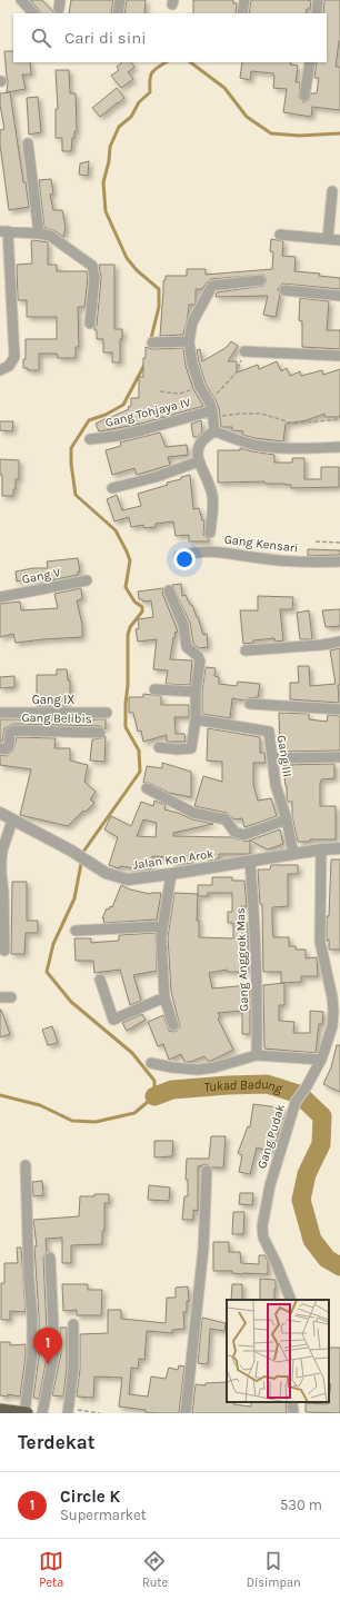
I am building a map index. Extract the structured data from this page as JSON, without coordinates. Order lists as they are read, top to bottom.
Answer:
{
  "streets": {
    "street": [
      "Gang Tohjaya IV",
      "Gang Kensari",
      "Gang V",
      "Gang IX",
      "Gang Belibis",
      "Gang III",
      "Jalan Ken Arok",
      "Gang Anggrek Mas",
      "Gang Pudak"
    ]
  },
  "crossings": [
    ["Gang III", "Jalan Ken Arok"],
    ["Jalan Ken Arok", "Gang Anggrek Mas"],
    ["Jalan Ken Arok", "Gang Pudak"]
  ],
  "water": ["Tukad Badung"],
  "page": {
    "search": "Cari di sini",
    "pins": "1",
    "heading": "Terdekat",
    "list": [
      {
        "mark": "1",
        "name": "Circle K",
        "note": "Supermarket",
        "value": "530 m"
      }
    ],
    "nav": ["Peta", "Rute", "Disimpan"]
  }
}
